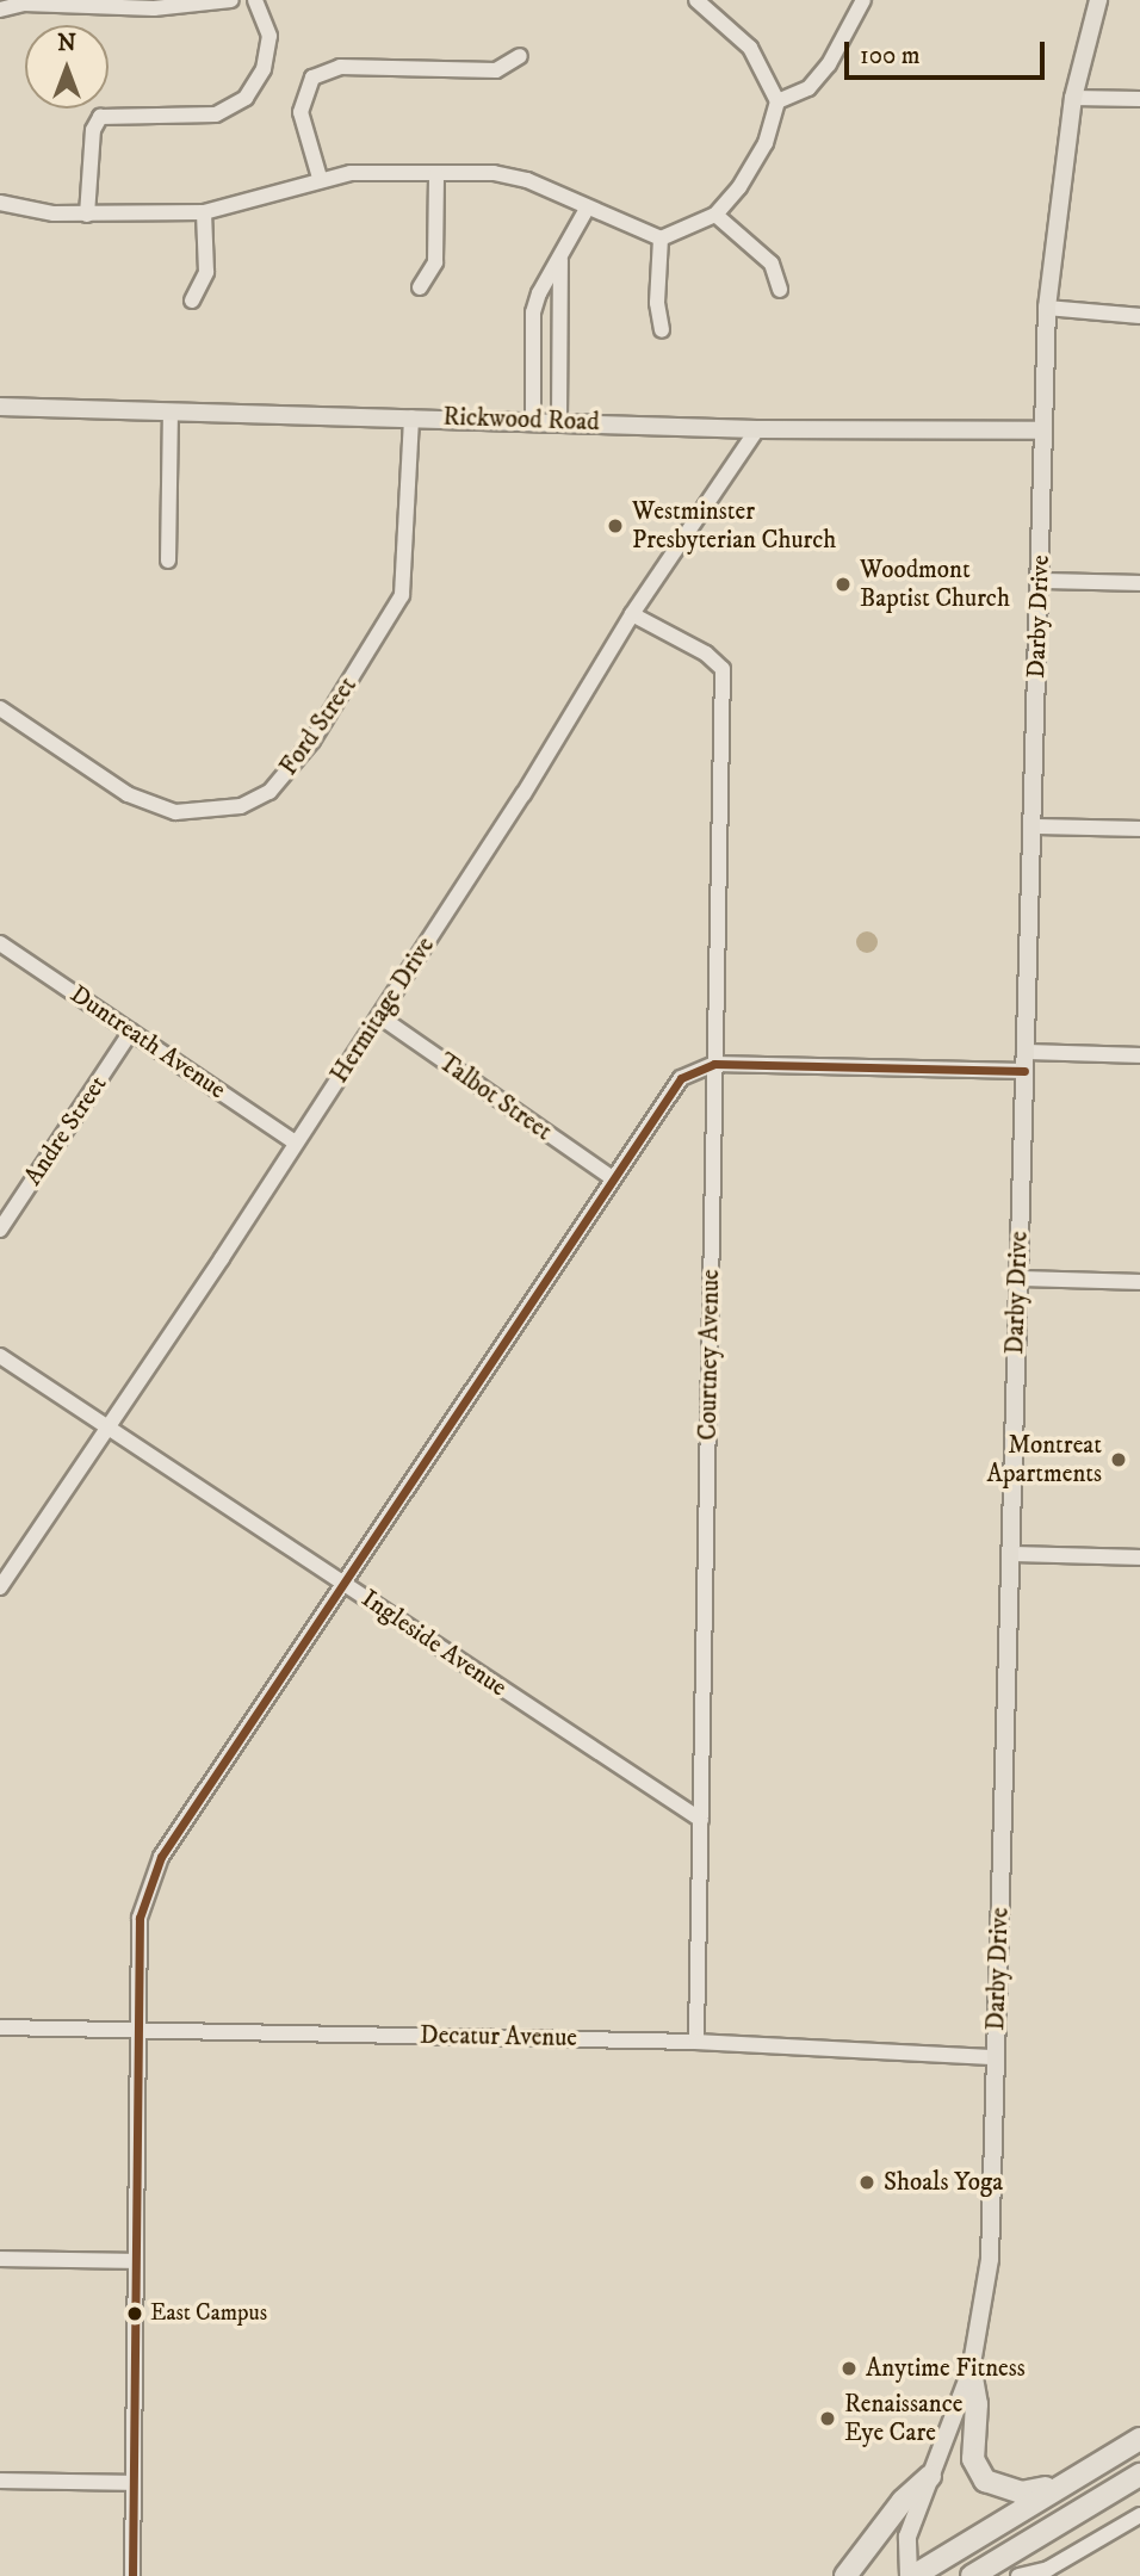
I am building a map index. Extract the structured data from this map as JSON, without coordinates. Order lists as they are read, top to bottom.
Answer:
{
  "streets": {
    "main road": ["Rickwood Road", "Darby Drive"],
    "street": [
      "Ford Street",
      "Hermitage Drive",
      "Duntreath Avenue",
      "Talbot Street",
      "Andre Street",
      "Courtney Avenue",
      "Ingleside Avenue",
      "Decatur Avenue"
    ]
  },
  "crossings": [
    ["Rickwood Road", "Darby Drive"],
    ["Rickwood Road", "Ford Street"],
    ["Rickwood Road", "Hermitage Drive"],
    ["Darby Drive", "Decatur Avenue"],
    ["Hermitage Drive", "Duntreath Avenue"],
    ["Hermitage Drive", "Talbot Street"],
    ["Hermitage Drive", "Courtney Avenue"],
    ["Hermitage Drive", "Ingleside Avenue"],
    ["Duntreath Avenue", "Andre Street"],
    ["Courtney Avenue", "Ingleside Avenue"],
    ["Courtney Avenue", "Decatur Avenue"]
  ],
  "places": [
    "Westminster Presbyterian Church",
    "Woodmont Baptist Church",
    "Montreat Apartments",
    "Shoals Yoga",
    "East Campus",
    "Anytime Fitness",
    "Renaissance Eye Care"
  ],
  "scale_bar": "100 m",
  "north": "top"
}
